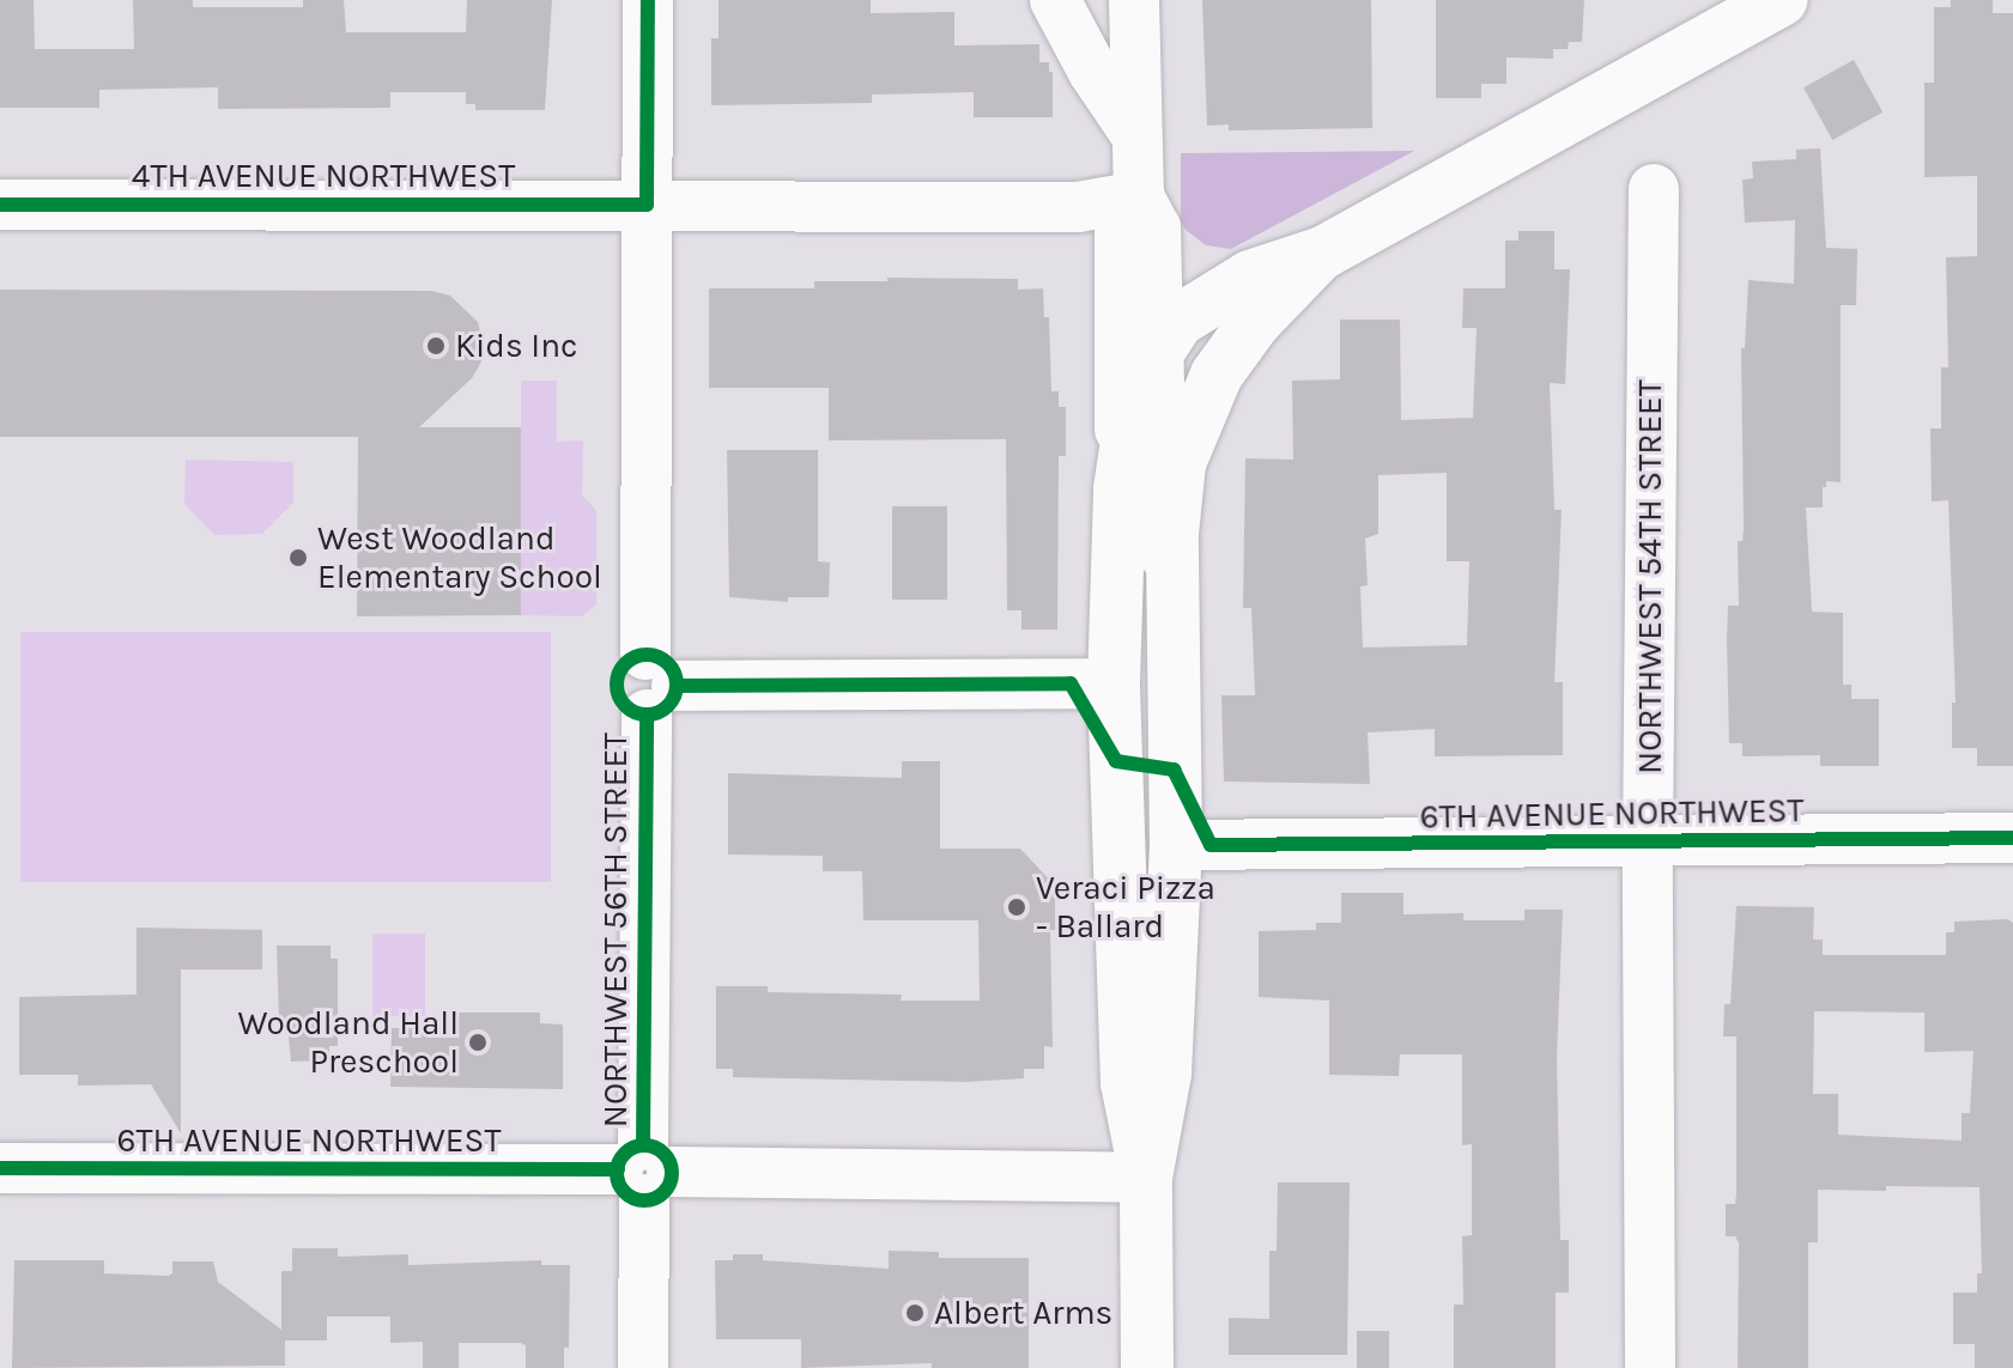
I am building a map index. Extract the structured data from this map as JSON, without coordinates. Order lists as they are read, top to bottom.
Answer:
{
  "streets": {
    "street": [
      "4TH AVENUE NORTHWEST",
      "NORTHWEST 54TH STREET",
      "6TH AVENUE NORTHWEST",
      "NORTHWEST 56TH STREET"
    ]
  },
  "crossings": [
    ["4TH AVENUE NORTHWEST", "NORTHWEST 56TH STREET"],
    ["NORTHWEST 54TH STREET", "6TH AVENUE NORTHWEST"],
    ["6TH AVENUE NORTHWEST", "NORTHWEST 56TH STREET"]
  ],
  "places": [
    "Kids Inc",
    "West Woodland Elementary School",
    "Veraci Pizza - Ballard",
    "Woodland Hall Preschool",
    "Albert Arms"
  ]
}
